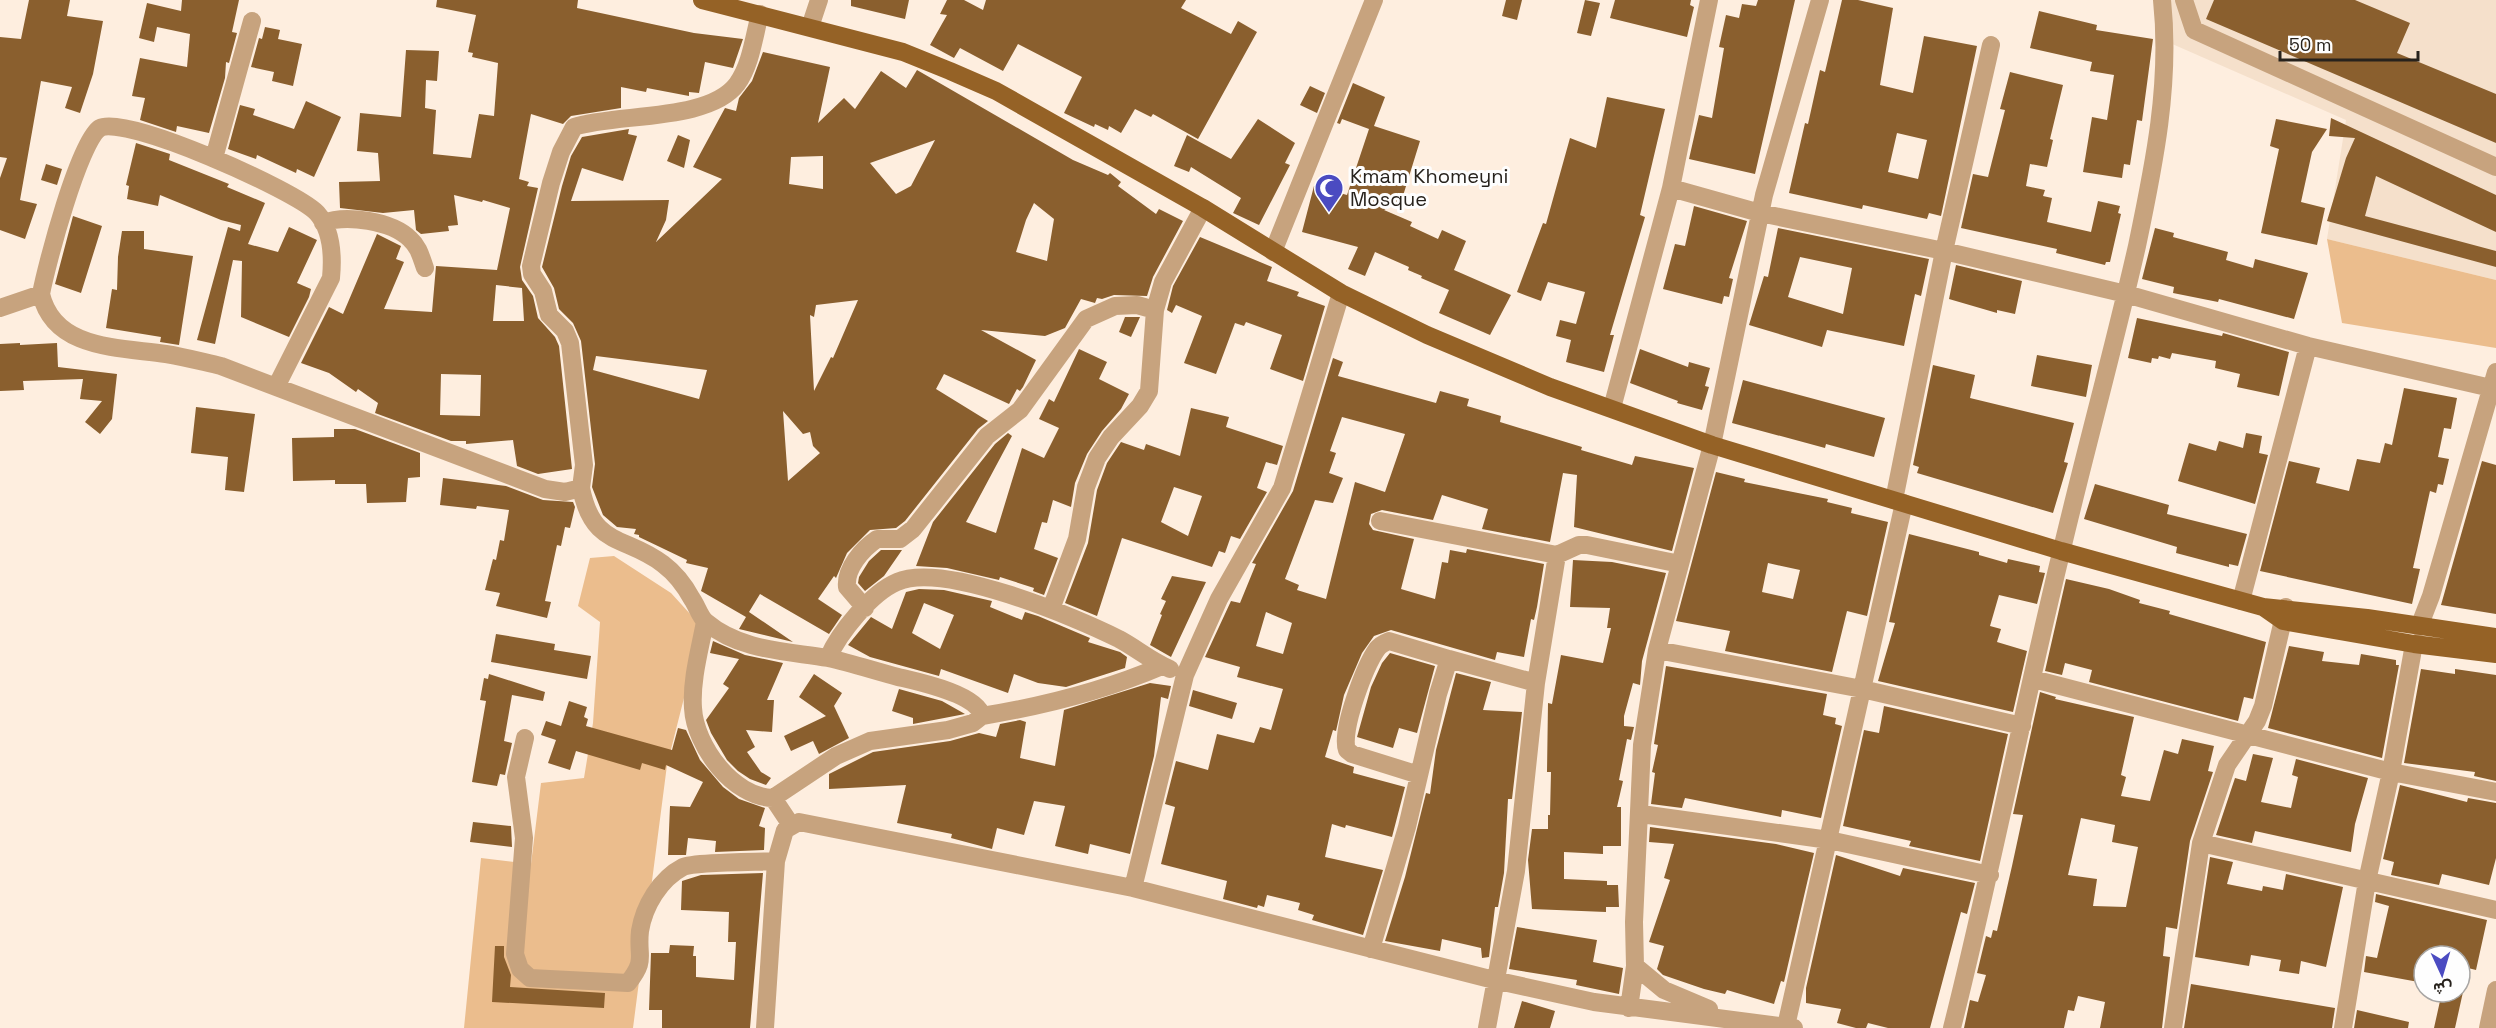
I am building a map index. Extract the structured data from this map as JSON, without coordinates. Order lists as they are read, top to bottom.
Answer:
{
  "places": {
    "mosque": ["Kmam Khomeyni Mosque"]
  },
  "scale_bar": "50 m",
  "north": "bottom"
}
